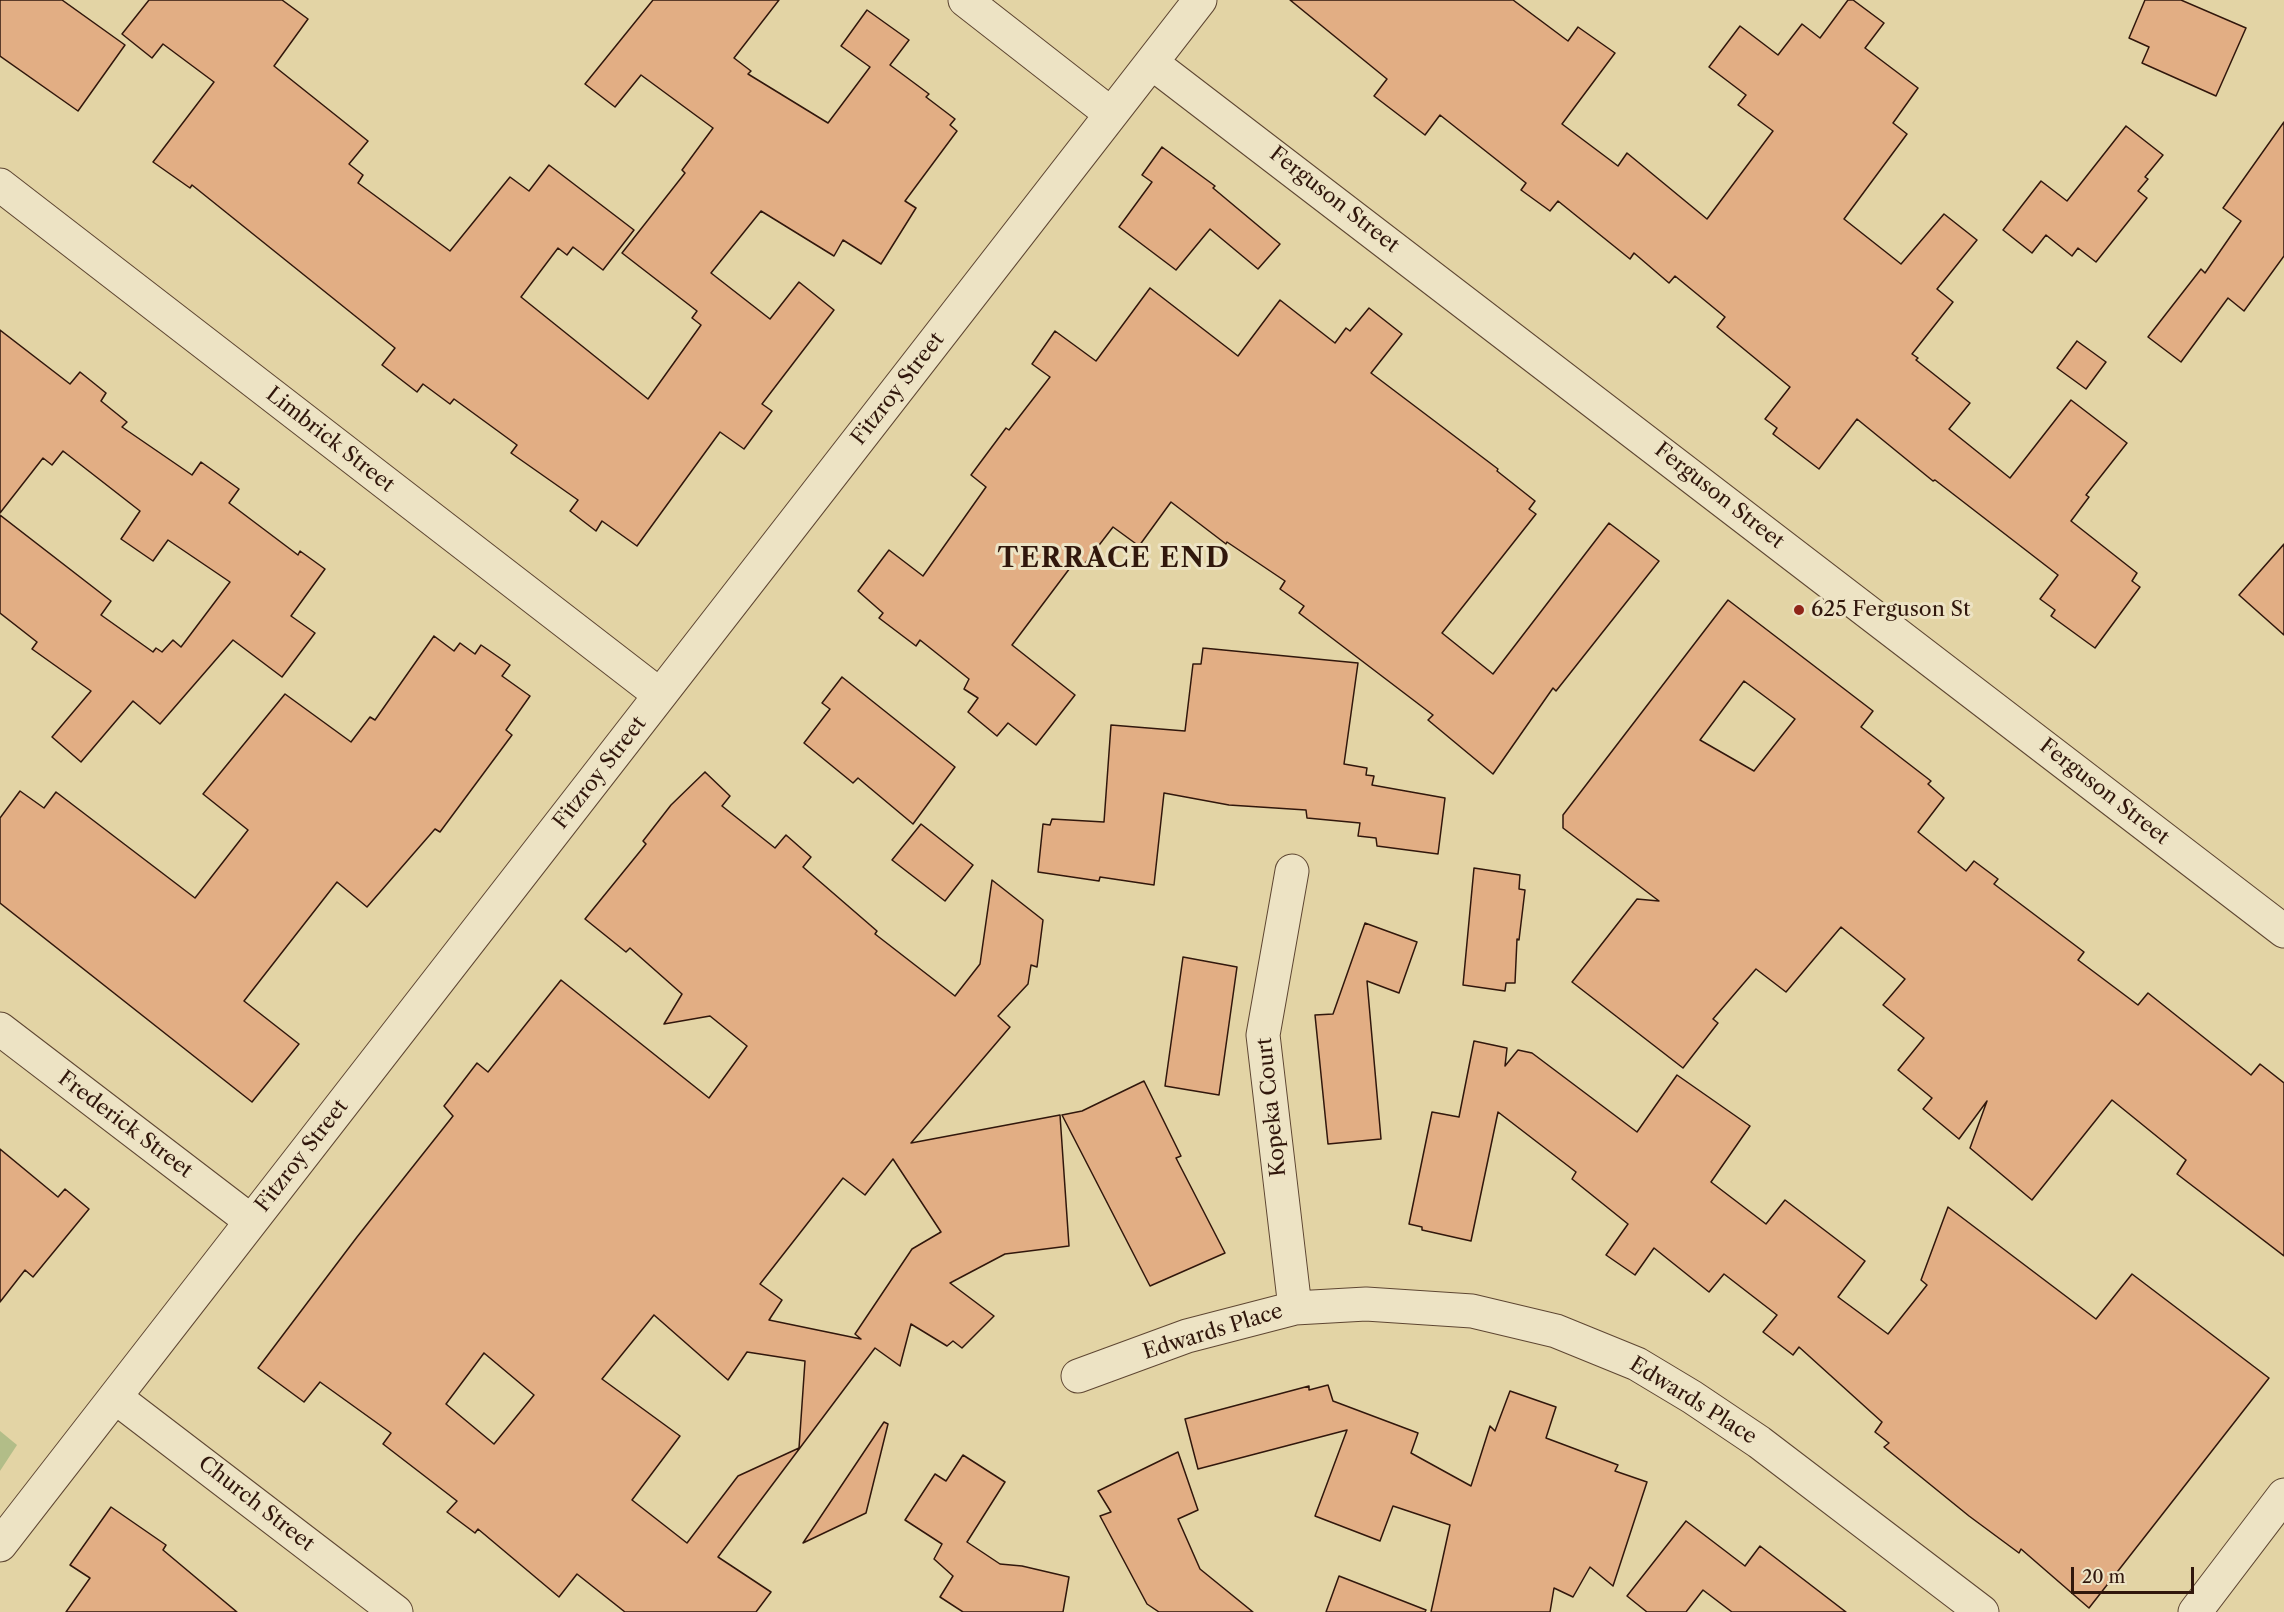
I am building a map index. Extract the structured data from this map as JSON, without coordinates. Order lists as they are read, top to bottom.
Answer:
{
  "streets": {
    "street": [
      "Ferguson Street",
      "Fitzroy Street",
      "Limbrick Street",
      "Kopeka Court",
      "Frederick Street",
      "Edwards Place",
      "Church Street"
    ]
  },
  "crossings": [
    ["Ferguson Street", "Fitzroy Street"],
    ["Fitzroy Street", "Limbrick Street"],
    ["Fitzroy Street", "Frederick Street"],
    ["Fitzroy Street", "Church Street"],
    ["Kopeka Court", "Edwards Place"]
  ],
  "districts": ["TERRACE END"],
  "places": ["625 Ferguson St"],
  "scale_bar": "20 m"
}
